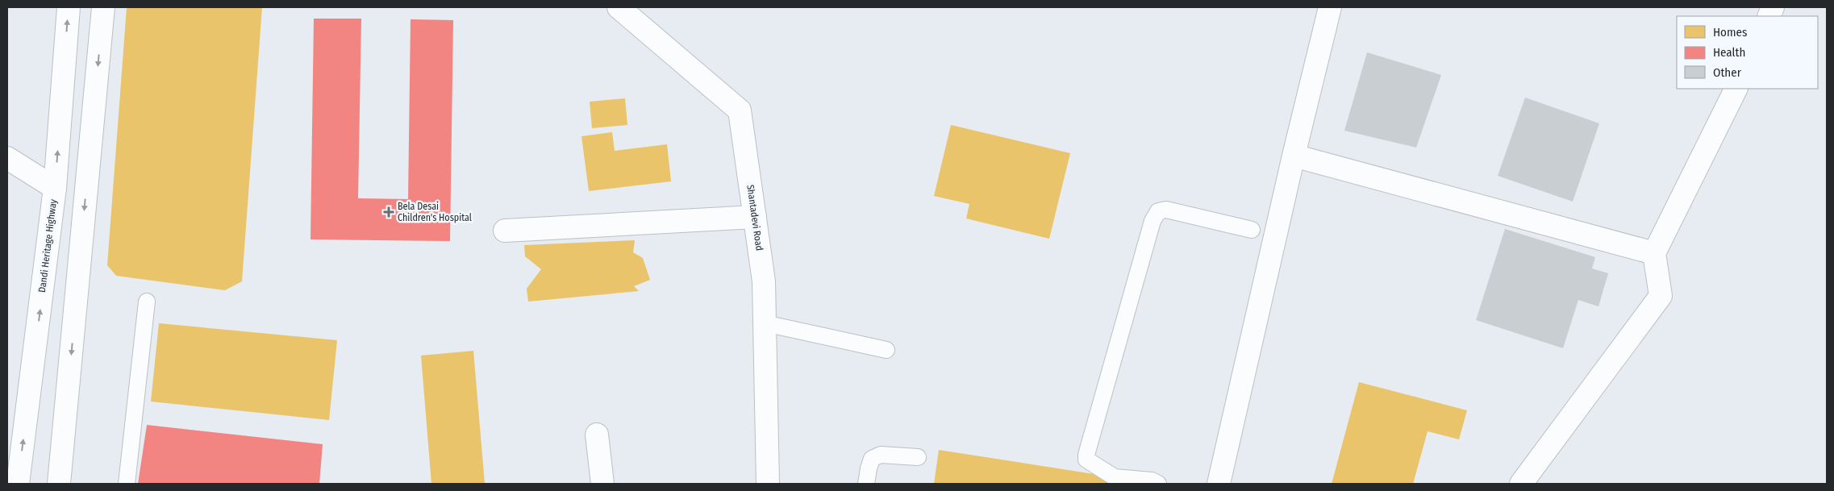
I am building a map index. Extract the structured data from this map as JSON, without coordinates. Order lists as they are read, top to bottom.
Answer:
{
  "streets": {
    "main road": ["Shantadevi Road", "Dandi Heritage Highway"]
  },
  "places": {
    "health": ["Bela Desai Children's Hospital"]
  },
  "legend": ["Homes", "Health", "Other"]
}
